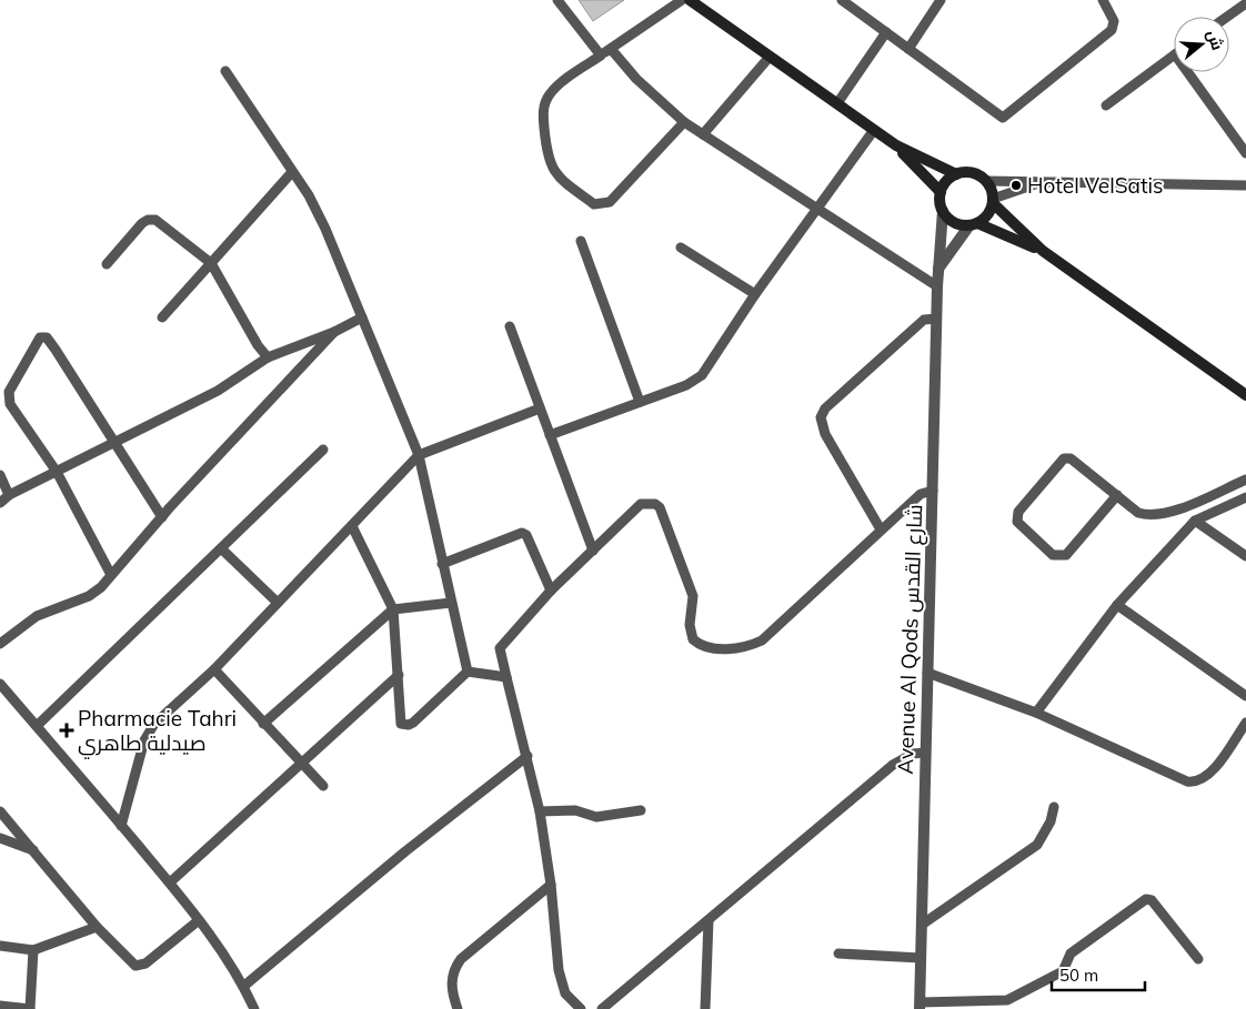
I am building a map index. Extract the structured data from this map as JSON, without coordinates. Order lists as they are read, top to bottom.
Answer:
{
  "streets": {
    "street": ["Avenue Al Qods شارع القدس"]
  },
  "places": {
    "other": ["Hotel VelSatis"],
    "health": ["Pharmacie Tahri صيدلية طاهري"]
  },
  "scale_bar": "50 m",
  "north": "right"
}
